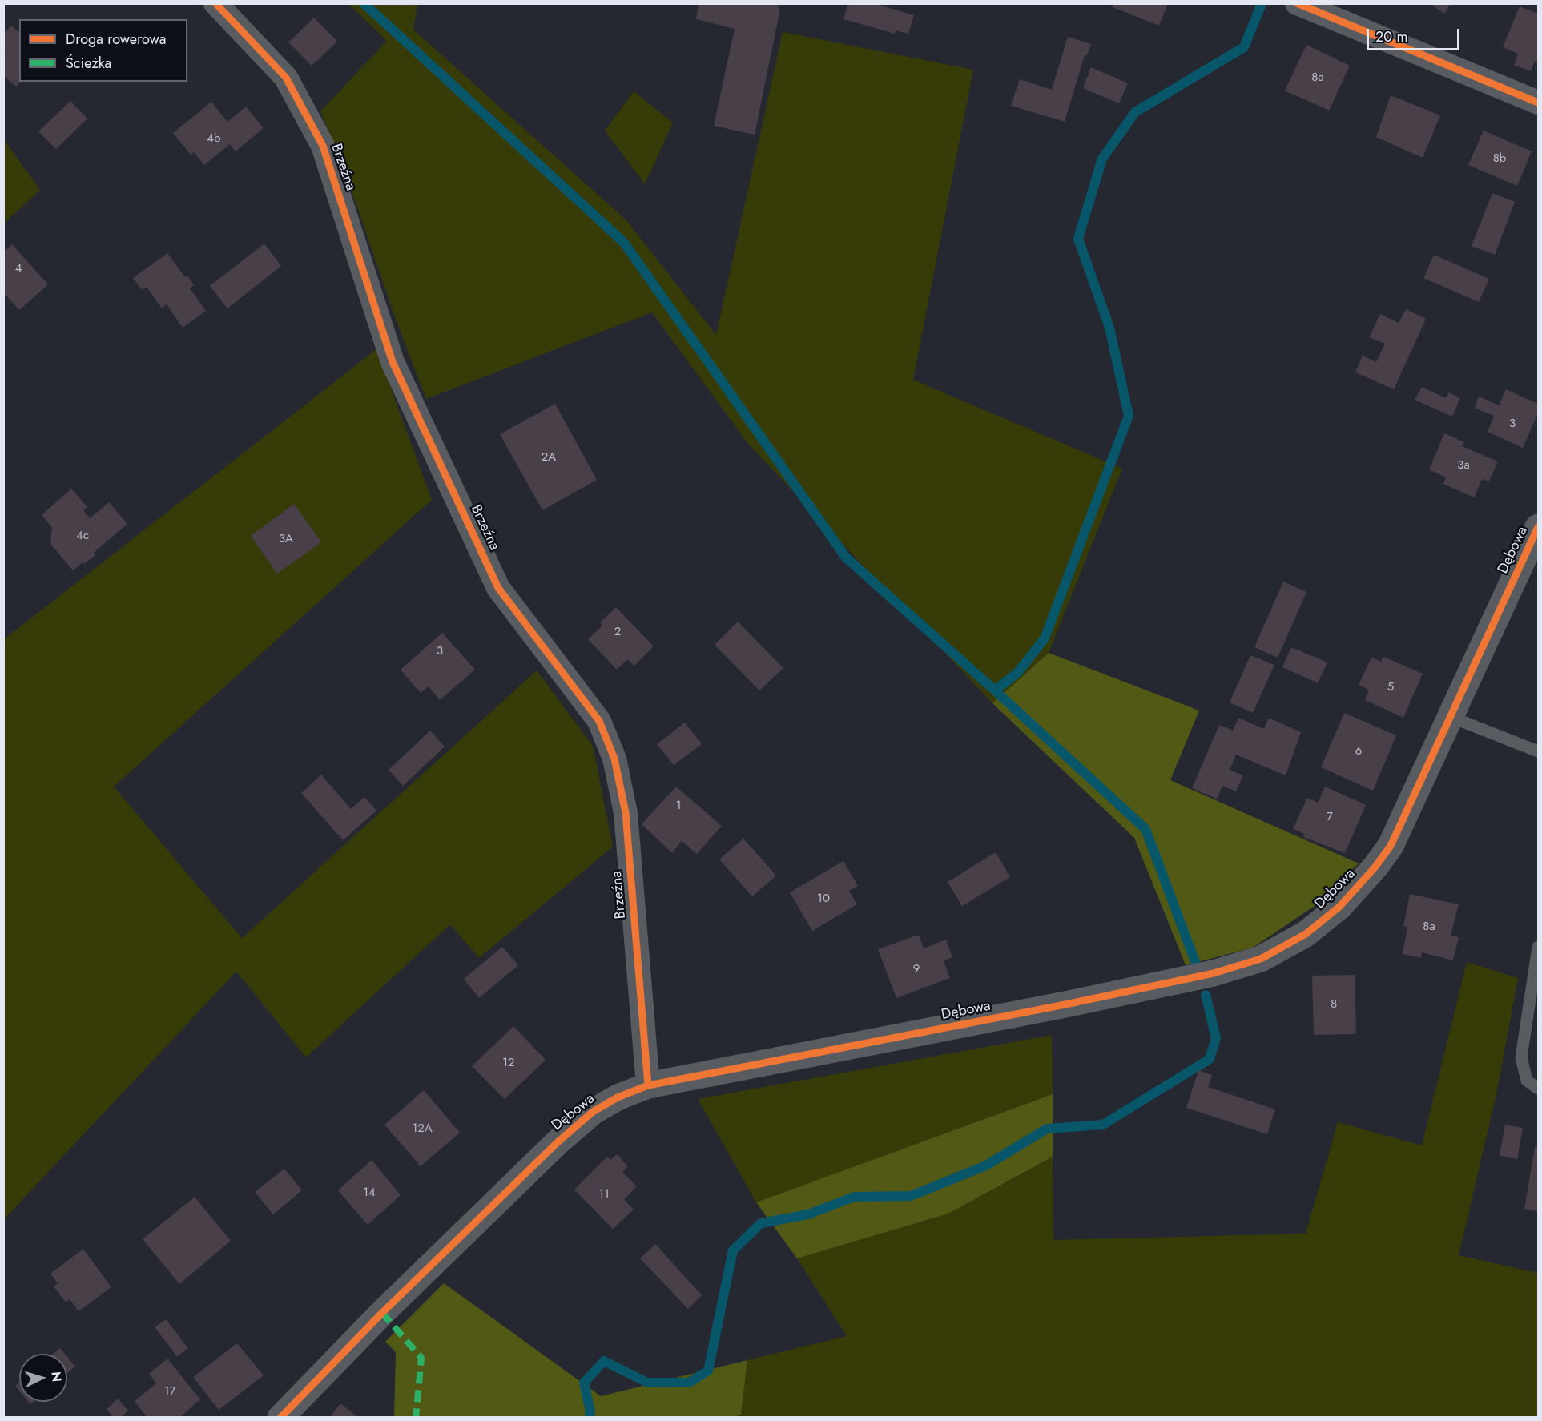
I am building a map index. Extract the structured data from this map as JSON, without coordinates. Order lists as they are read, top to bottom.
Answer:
{
  "streets": {
    "street": ["Brzeźna", "Dębowa"]
  },
  "crossings": [
    ["Brzeźna", "Dębowa"]
  ],
  "house_numbers": [
    "8a",
    "4b",
    "8b",
    "4",
    "3",
    "2A",
    "3a",
    "4c",
    "3A",
    "2",
    "3",
    "5",
    "6",
    "1",
    "7",
    "10",
    "8a",
    "9",
    "8",
    "12",
    "12A",
    "14",
    "11",
    "17"
  ],
  "legend": ["Droga rowerowa", "Ścieżka"],
  "scale_bar": "20 m",
  "north": "right"
}
